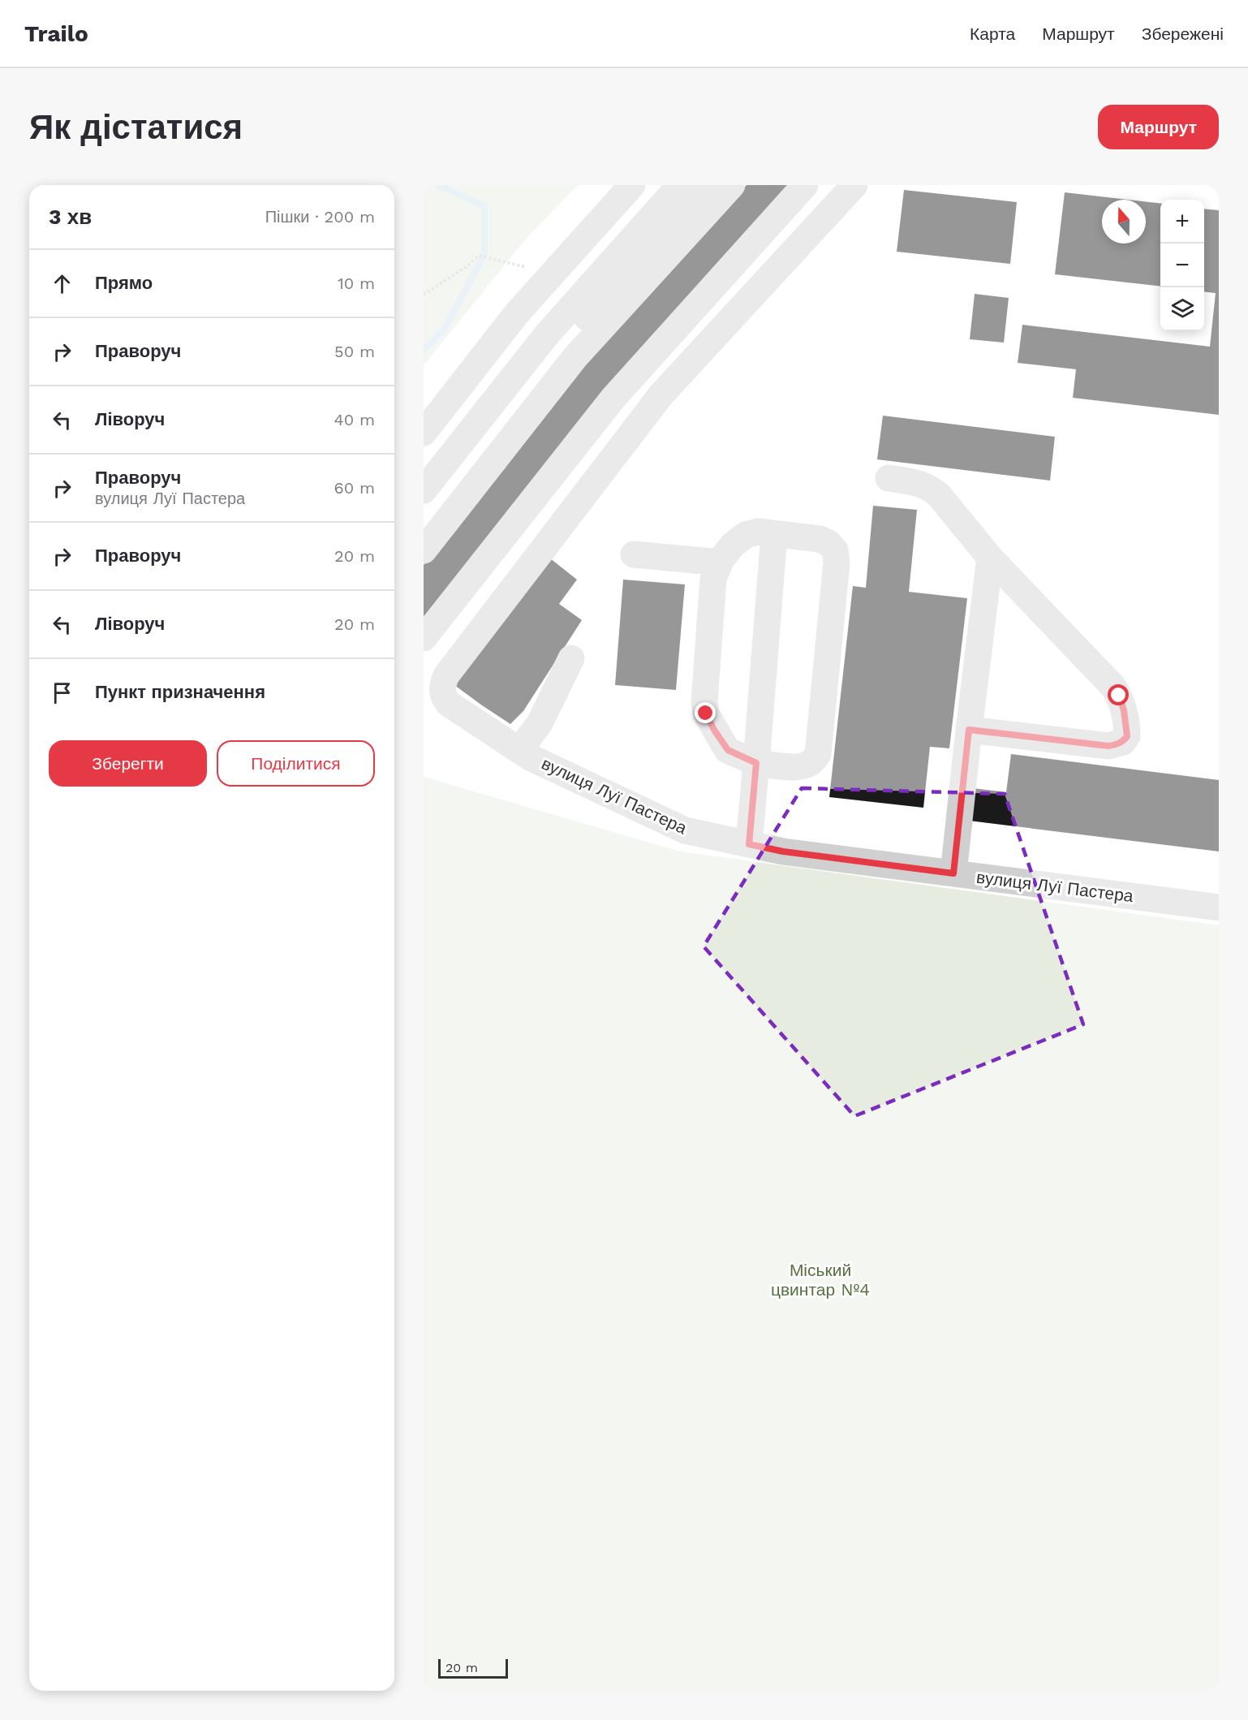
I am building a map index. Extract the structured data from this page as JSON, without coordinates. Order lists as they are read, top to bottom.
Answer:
{
  "streets": {
    "street": ["вулиця Луї Пастера"]
  },
  "parks": ["Міський цвинтар №4"],
  "scale_bar": "20 m",
  "north": "top",
  "page": {
    "header": "Trailo",
    "nav": ["Карта", "Маршрут", "Збережені"],
    "buttons": [
      "Маршрут",
      ["Зберегти", "Поділитися"]
    ],
    "title": "Як дістатися",
    "heading": ["3 хв", "Пішки · 200 m"],
    "map_buttons": ["+", "−"],
    "list": [
      ["Прямо", "10 m"],
      ["Праворуч", "50 m"],
      ["Ліворуч", "40 m"],
      ["Праворуч", "вулиця Луї Пастера", "60 m"],
      ["Праворуч", "20 m"],
      ["Ліворуч", "20 m"],
      "Пункт призначення"
    ],
    "scale": "20 m"
  }
}
